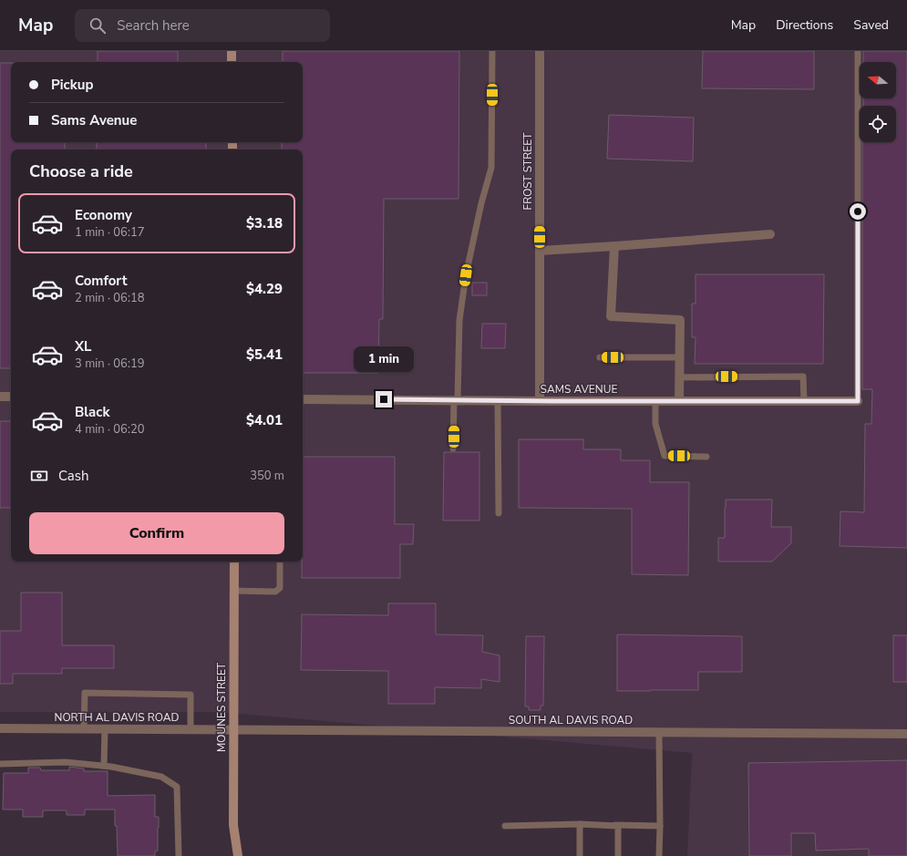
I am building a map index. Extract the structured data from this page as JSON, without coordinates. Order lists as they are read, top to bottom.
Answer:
{
  "streets": {
    "main road": ["MOUNES STREET"],
    "street": [
      "FROST STREET",
      "SAMS AVENUE",
      "NORTH AL DAVIS ROAD",
      "SOUTH AL DAVIS ROAD"
    ]
  },
  "crossings": [
    ["FROST STREET", "SAMS AVENUE"],
    ["MOUNES STREET", "NORTH AL DAVIS ROAD"],
    ["MOUNES STREET", "SOUTH AL DAVIS ROAD"],
    ["NORTH AL DAVIS ROAD", "SOUTH AL DAVIS ROAD"]
  ],
  "north": "left",
  "page": {
    "header": "Map",
    "search": "Search here",
    "nav": ["Map", "Directions", "Saved"],
    "banner": ["Pickup", "Sams Avenue"],
    "heading": "Choose a ride",
    "list": [
      {
        "name": "Economy",
        "note": "1 min · 06:17",
        "value": "$3.18"
      },
      {
        "name": "Comfort",
        "note": "2 min · 06:18",
        "value": "$4.29"
      },
      {
        "name": "XL",
        "note": "3 min · 06:19",
        "value": "$5.41"
      },
      {
        "name": "Black",
        "note": "4 min · 06:20",
        "value": "$4.01"
      }
    ],
    "bubble": "1 min",
    "pay": ["Cash", "350 m"],
    "buttons": "Confirm"
  }
}
